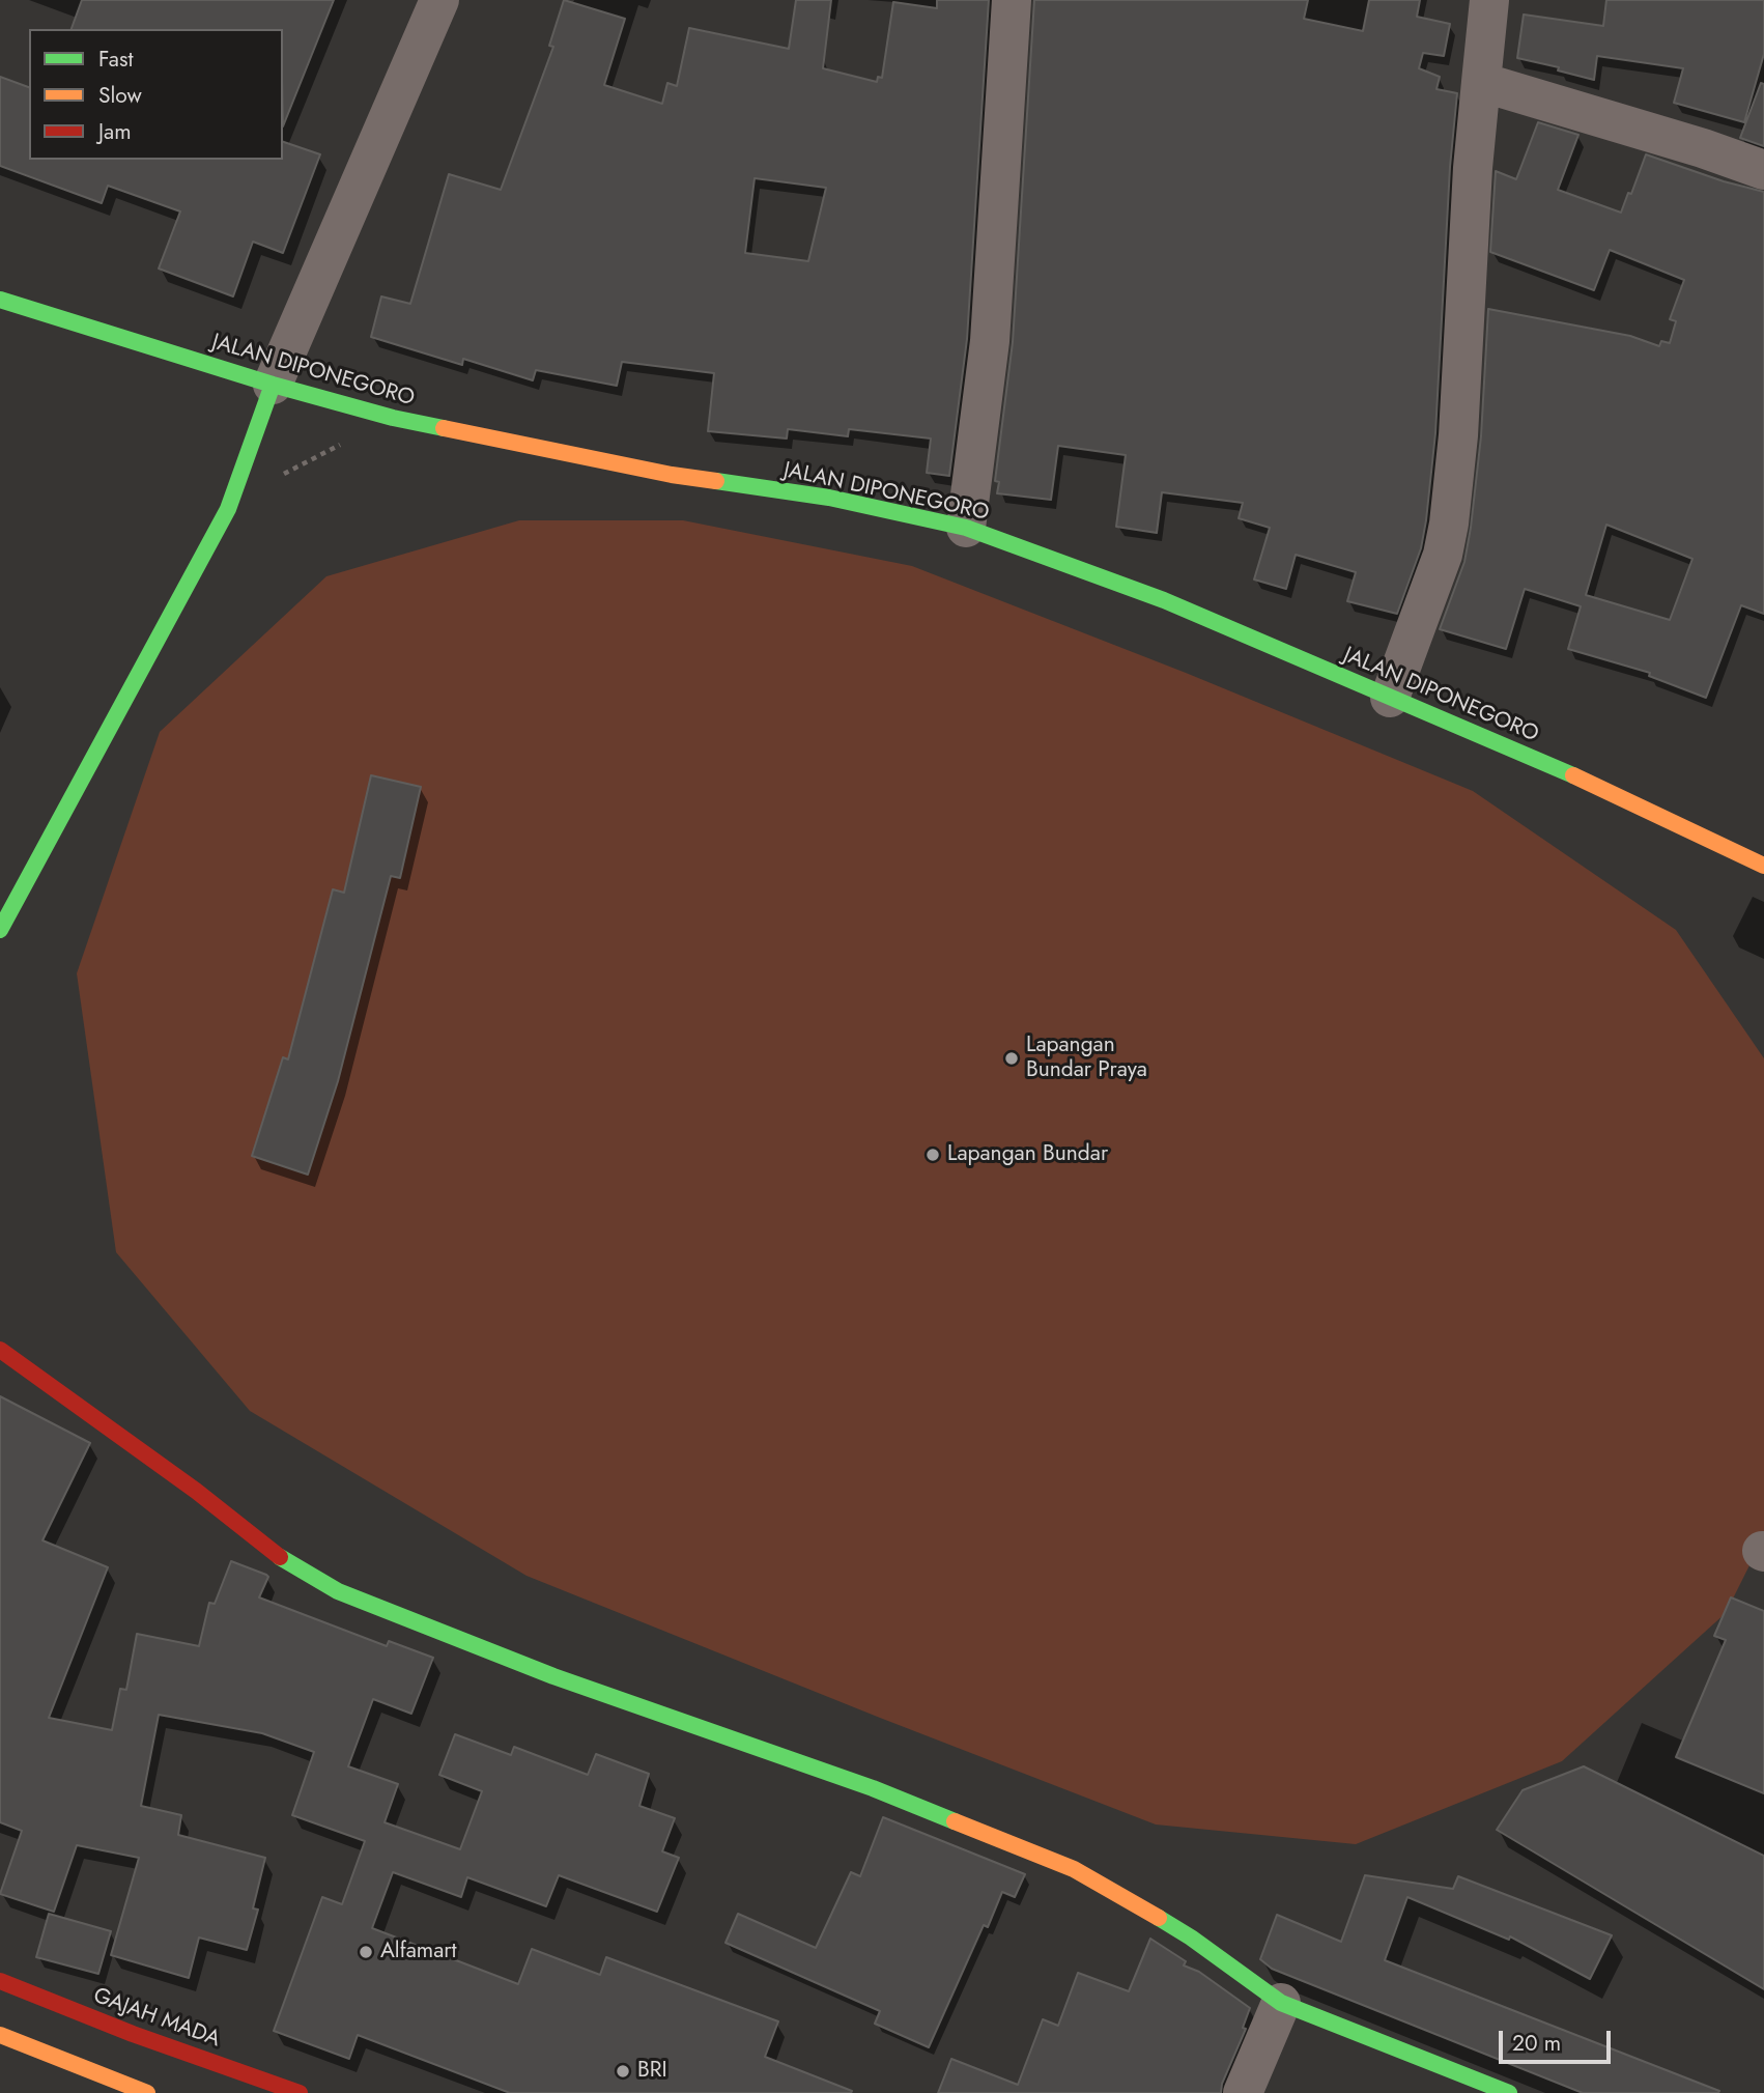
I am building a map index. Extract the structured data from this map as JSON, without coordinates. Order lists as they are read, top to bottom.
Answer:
{
  "streets": {
    "main road": ["JALAN DIPONEGORO", "GAJAH MADA"]
  },
  "places": [
    "Lapangan Bundar Praya",
    "Lapangan Bundar",
    "Alfamart",
    "BRI"
  ],
  "legend": ["Fast", "Slow", "Jam"],
  "scale_bar": "20 m"
}
